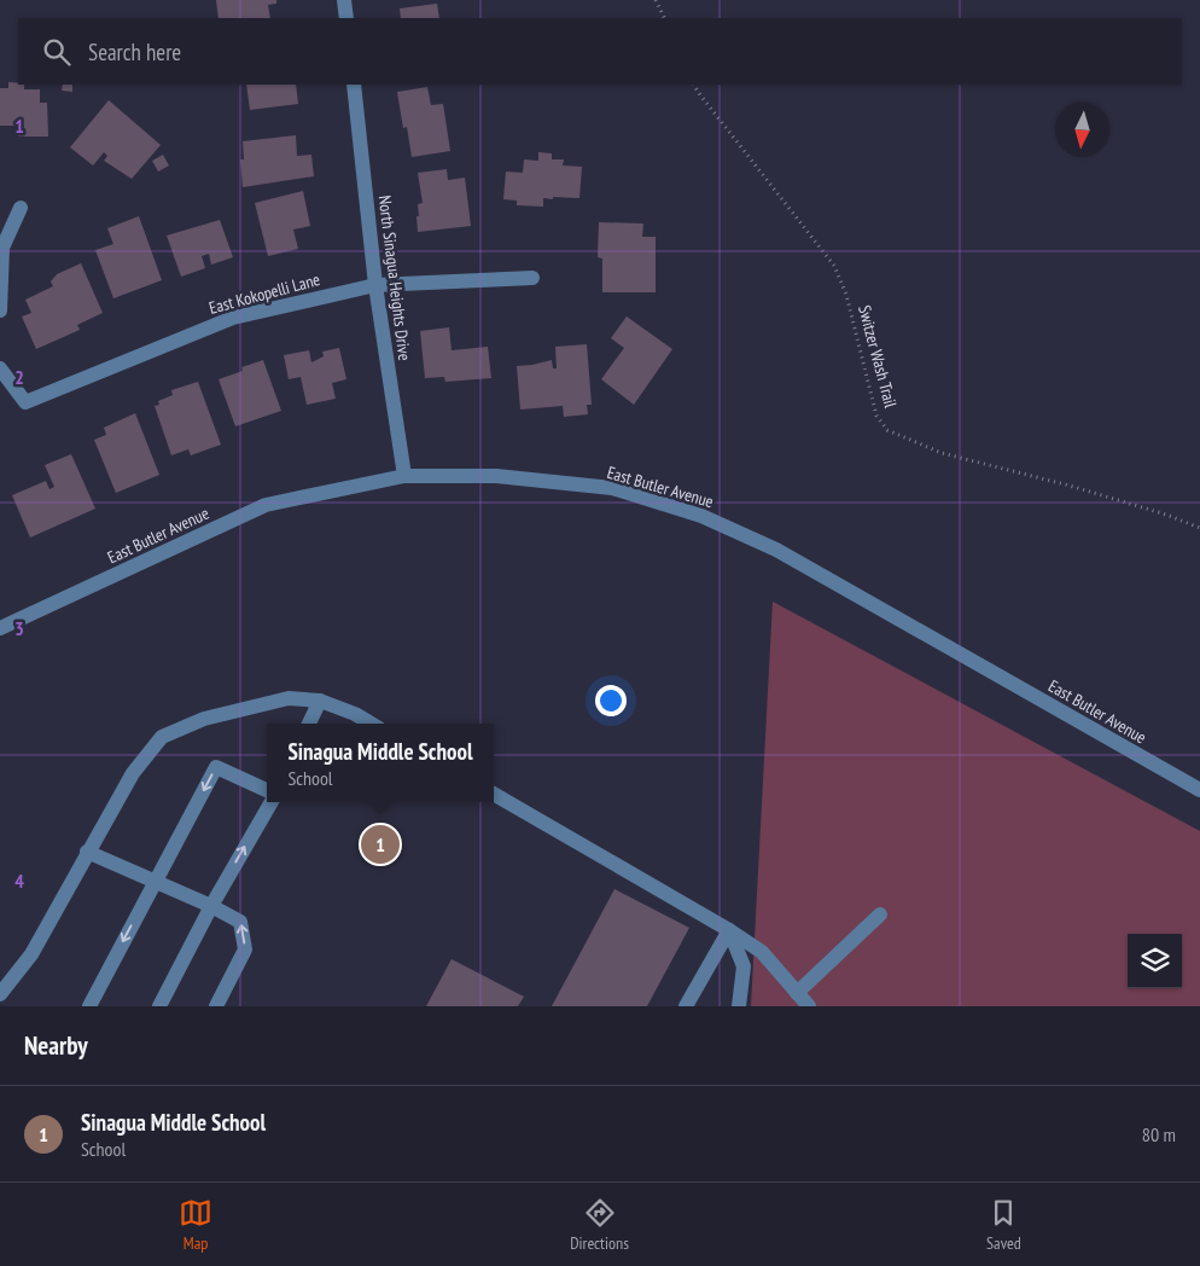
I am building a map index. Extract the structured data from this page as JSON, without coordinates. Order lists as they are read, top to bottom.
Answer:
{
  "streets": {
    "street": ["North Sinagua Heights Drive", "East Kokopelli Lane", "East Butler Avenue"],
    "path": ["Switzer Wash Trail"]
  },
  "crossings": [
    ["North Sinagua Heights Drive", "East Kokopelli Lane"],
    ["North Sinagua Heights Drive", "East Butler Avenue"]
  ],
  "north": "bottom",
  "page": {
    "search": "Search here",
    "popup": ["Sinagua Middle School", "School"],
    "pins": "1",
    "heading": "Nearby",
    "list": [
      {
        "mark": "1",
        "name": "Sinagua Middle School",
        "note": "School",
        "value": "80 m"
      }
    ],
    "nav": ["Map", "Directions", "Saved"]
  },
  "grid": {
    "rows": [
      "1",
      "2",
      "3",
      "4"
    ]
  }
}
